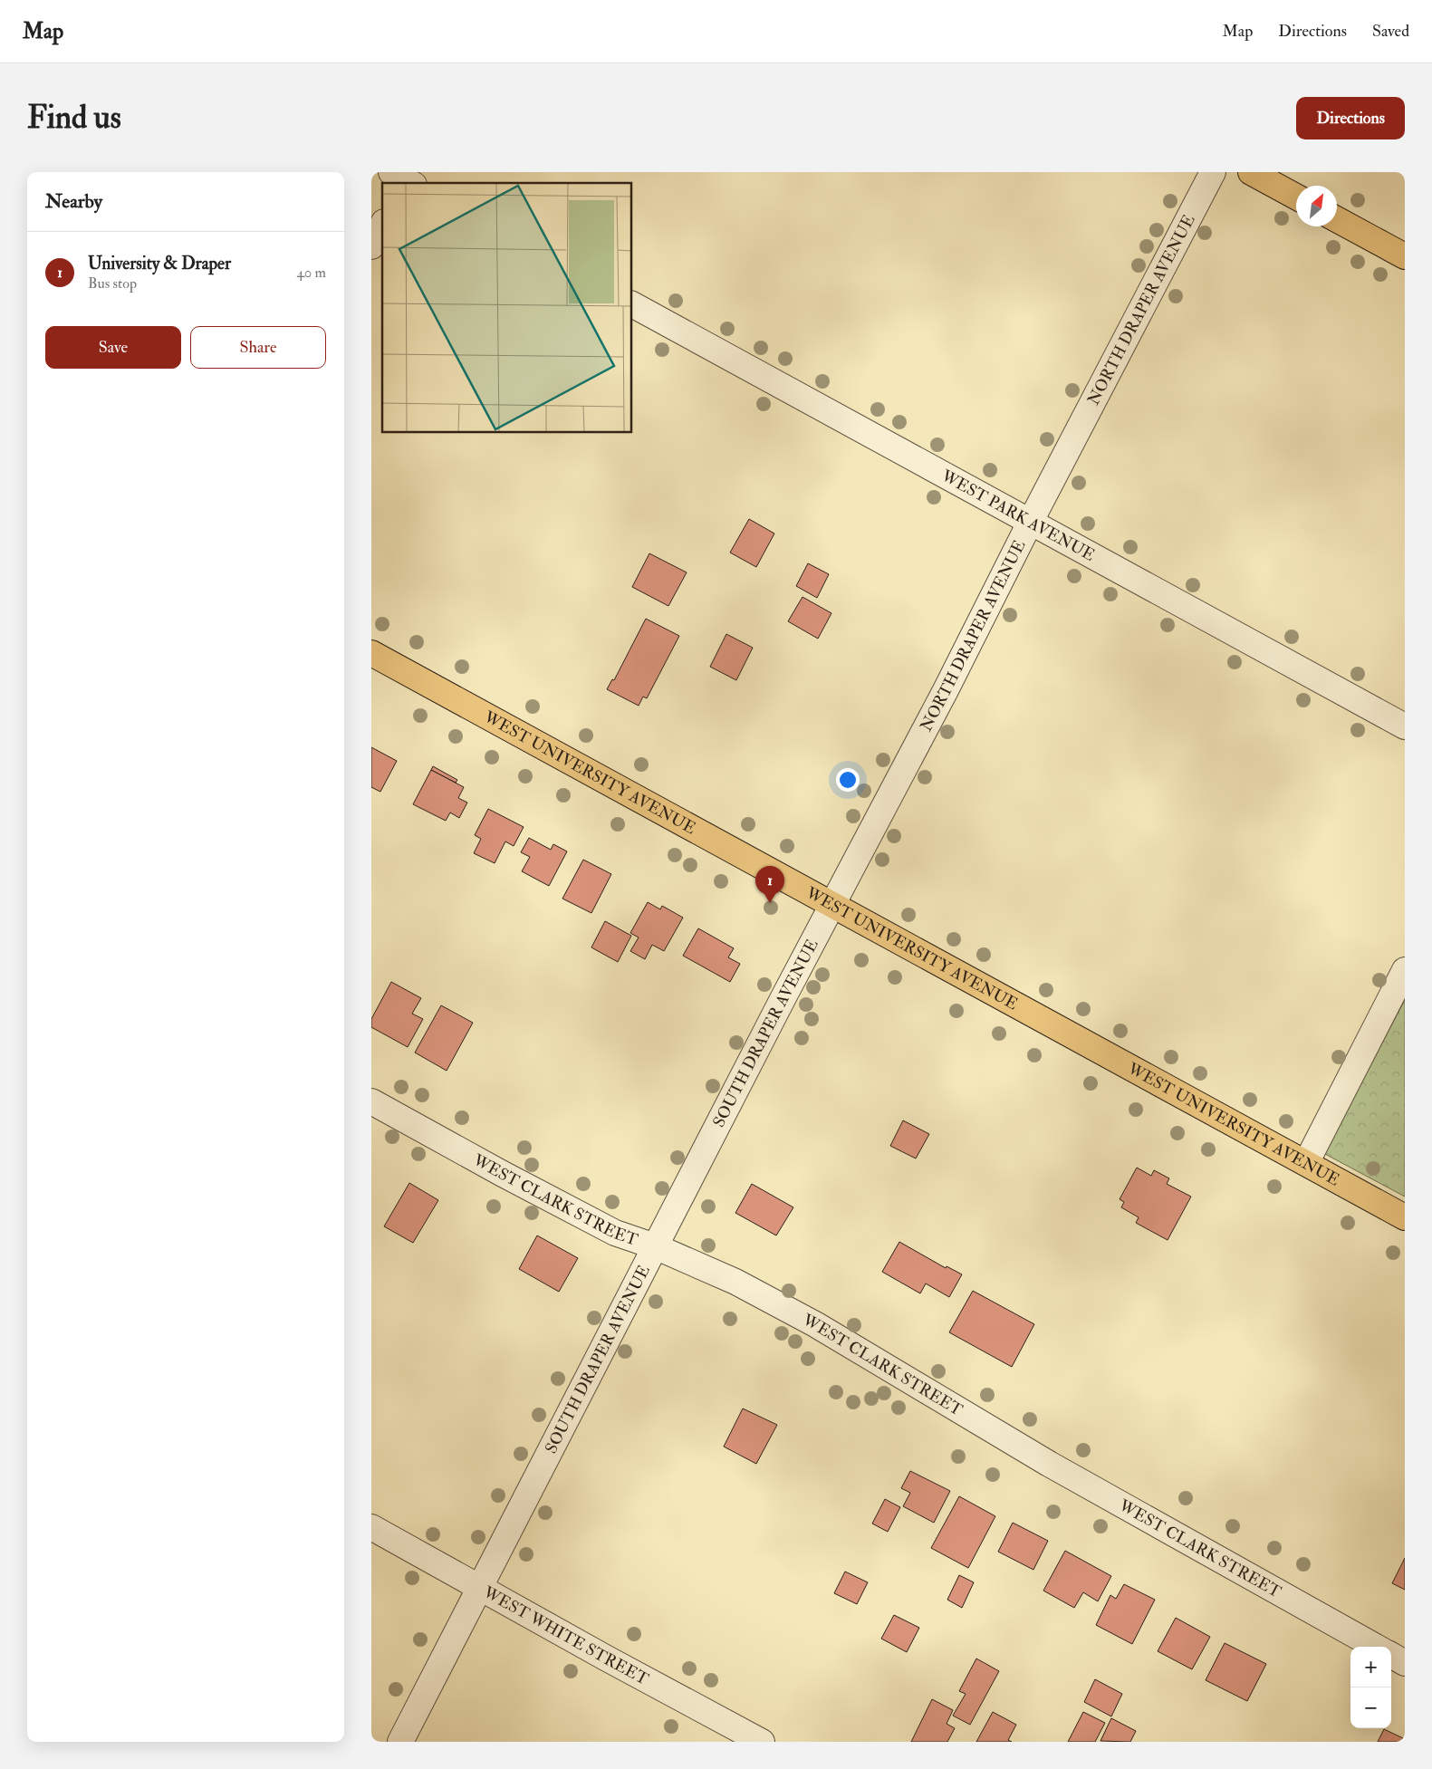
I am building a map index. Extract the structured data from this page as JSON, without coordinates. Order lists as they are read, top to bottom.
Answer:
{
  "streets": {
    "main road": ["WEST UNIVERSITY AVENUE"],
    "street": [
      "NORTH DRAPER AVENUE",
      "WEST PARK AVENUE",
      "SOUTH DRAPER AVENUE",
      "WEST CLARK STREET",
      "WEST WHITE STREET"
    ]
  },
  "crossings": [
    ["NORTH DRAPER AVENUE", "WEST PARK AVENUE"],
    ["NORTH DRAPER AVENUE", "WEST UNIVERSITY AVENUE"],
    ["NORTH DRAPER AVENUE", "SOUTH DRAPER AVENUE"],
    ["WEST UNIVERSITY AVENUE", "SOUTH DRAPER AVENUE"],
    ["SOUTH DRAPER AVENUE", "WEST CLARK STREET"],
    ["SOUTH DRAPER AVENUE", "WEST WHITE STREET"]
  ],
  "north": "top right",
  "page": {
    "header": "Map",
    "nav": ["Map", "Directions", "Saved"],
    "buttons": [
      "Directions",
      ["Save", "Share"]
    ],
    "title": "Find us",
    "heading": "Nearby",
    "list": [
      {
        "mark": "1",
        "name": "University & Draper",
        "note": "Bus stop",
        "value": "40 m"
      }
    ],
    "pins": "1",
    "map_buttons": ["+", "−"]
  }
}
